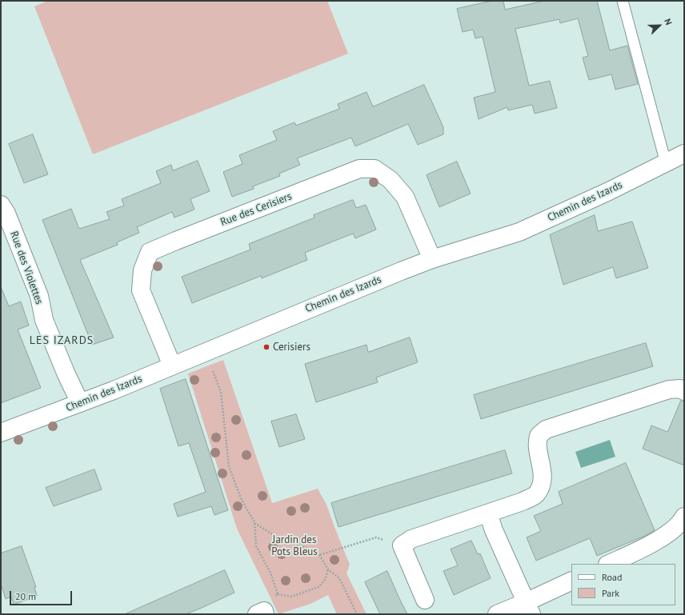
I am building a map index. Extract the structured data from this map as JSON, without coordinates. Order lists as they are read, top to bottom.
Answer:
{
  "streets": {
    "street": ["Chemin des Izards", "Rue des Cerisiers", "Rue des Violettes"]
  },
  "crossings": [
    ["Chemin des Izards", "Rue des Cerisiers"],
    ["Chemin des Izards", "Rue des Violettes"]
  ],
  "districts": ["LES IZARDS"],
  "parks": ["Jardin des Pots Bleus"],
  "places": ["Cerisiers"],
  "legend": ["Road", "Park"],
  "scale_bar": "20 m",
  "north": "top right"
}
